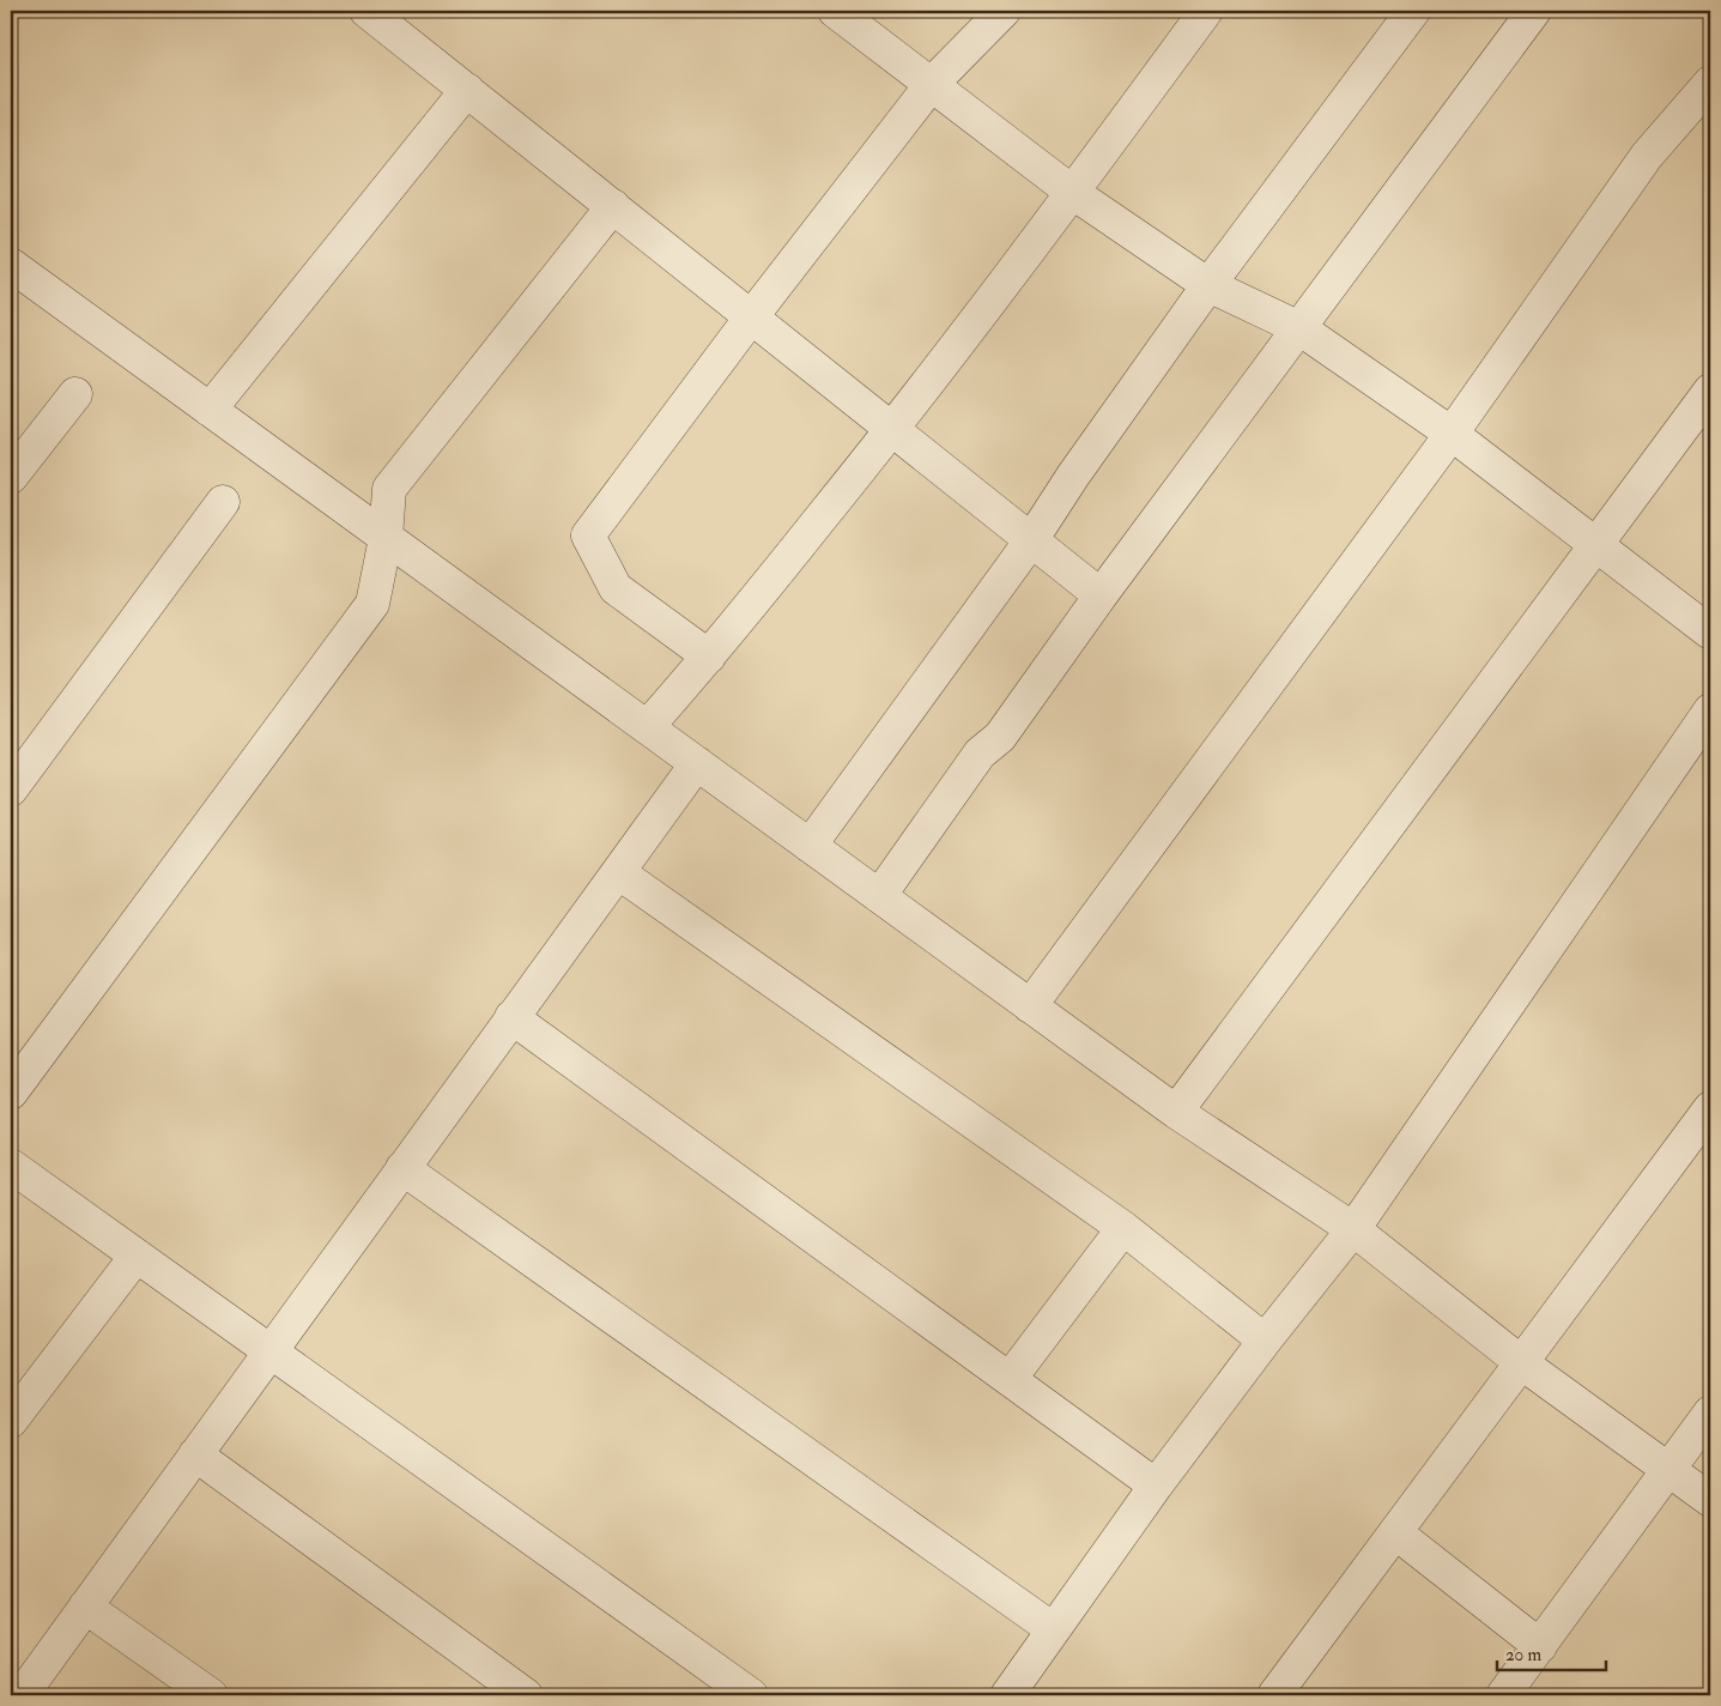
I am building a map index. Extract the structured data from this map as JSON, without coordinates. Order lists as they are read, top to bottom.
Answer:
{
  "scale_bar": "20 m"
}
